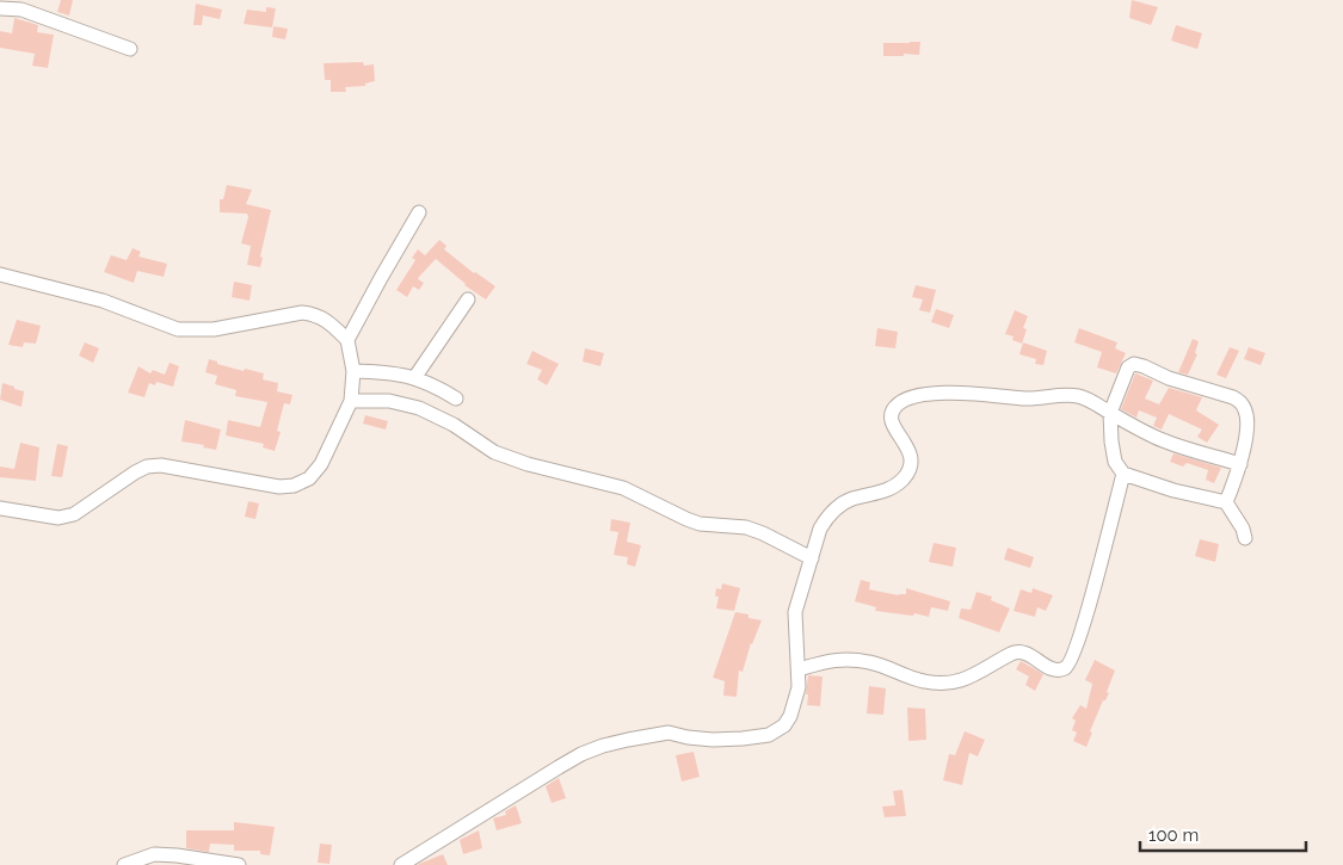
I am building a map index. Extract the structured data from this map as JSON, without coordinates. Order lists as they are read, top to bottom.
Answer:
{
  "scale_bar": "100 m"
}
